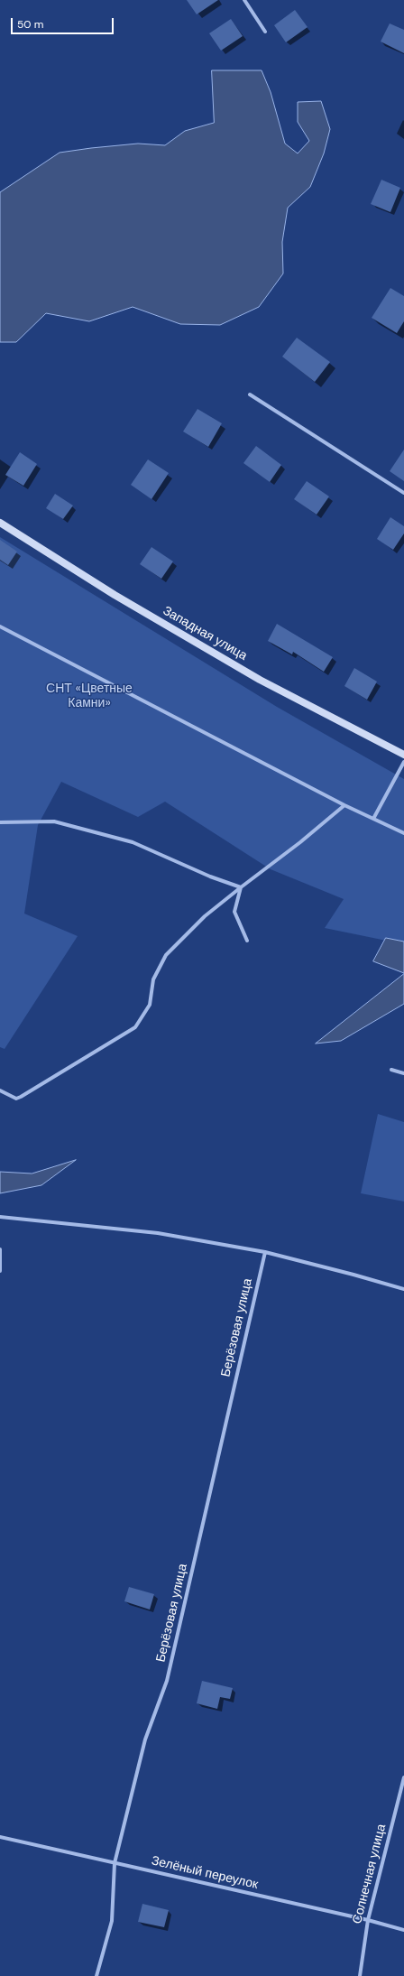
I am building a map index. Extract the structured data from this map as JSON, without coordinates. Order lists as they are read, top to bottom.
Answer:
{
  "streets": {
    "main road": ["Западная улица"],
    "street": ["Берёзовая улица", "Зелёный переулок", "Солнечная улица"]
  },
  "crossings": [
    ["Берёзовая улица", "Зелёный переулок"],
    ["Зелёный переулок", "Солнечная улица"]
  ],
  "parks": ["СНТ «Цветные Камни»"],
  "scale_bar": "50 m"
}
